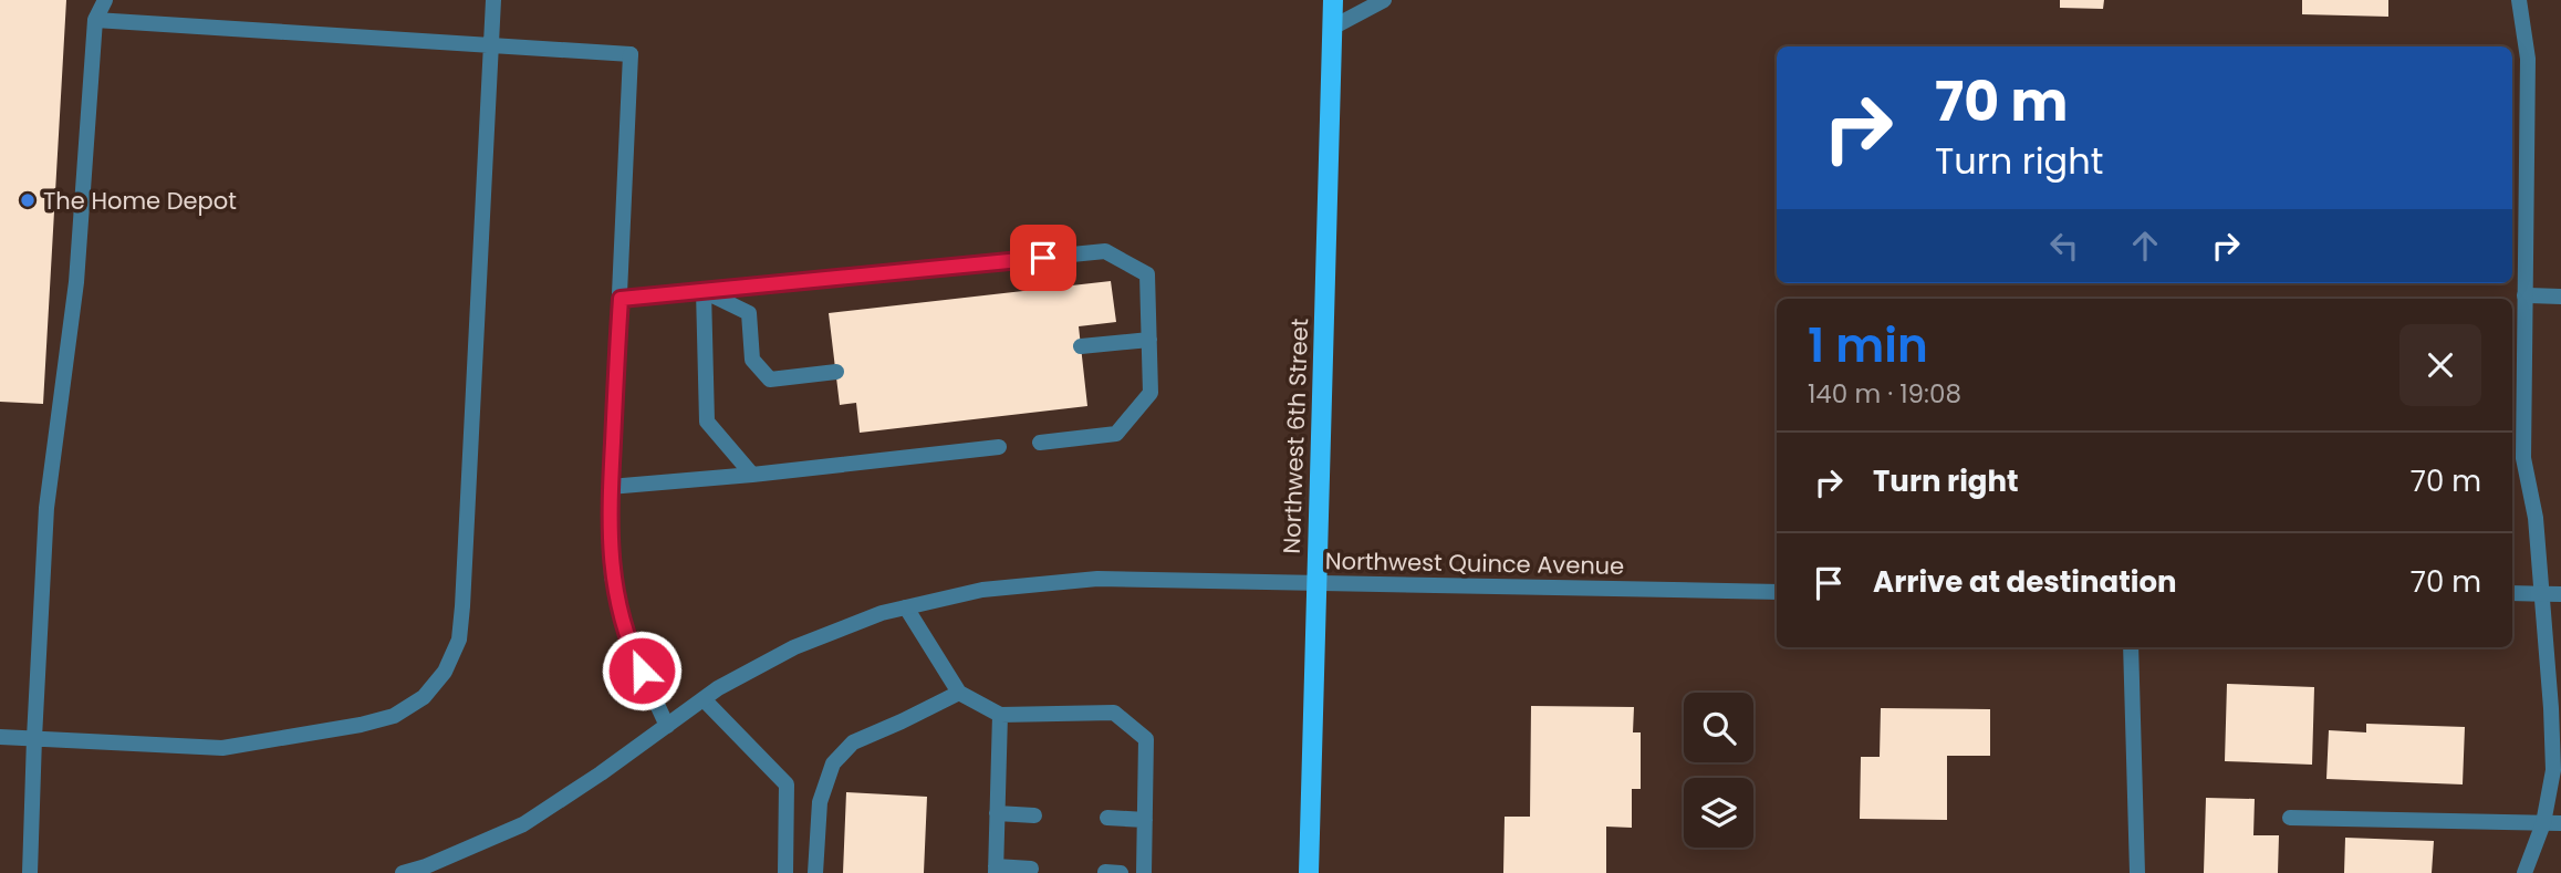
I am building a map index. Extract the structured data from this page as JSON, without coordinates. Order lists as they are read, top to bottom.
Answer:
{
  "streets": {
    "main road": ["Northwest 6th Street"],
    "street": ["Northwest Quince Avenue"]
  },
  "crossings": [
    ["Northwest 6th Street", "Northwest Quince Avenue"]
  ],
  "places": ["The Home Depot"],
  "page": {
    "turn": ["70 m", "Turn right"],
    "heading": ["1 min", "140 m · 19:08"],
    "list": [
      {
        "name": "Turn right",
        "value": "70 m"
      },
      {
        "name": "Arrive at destination",
        "value": "70 m"
      }
    ]
  }
}
